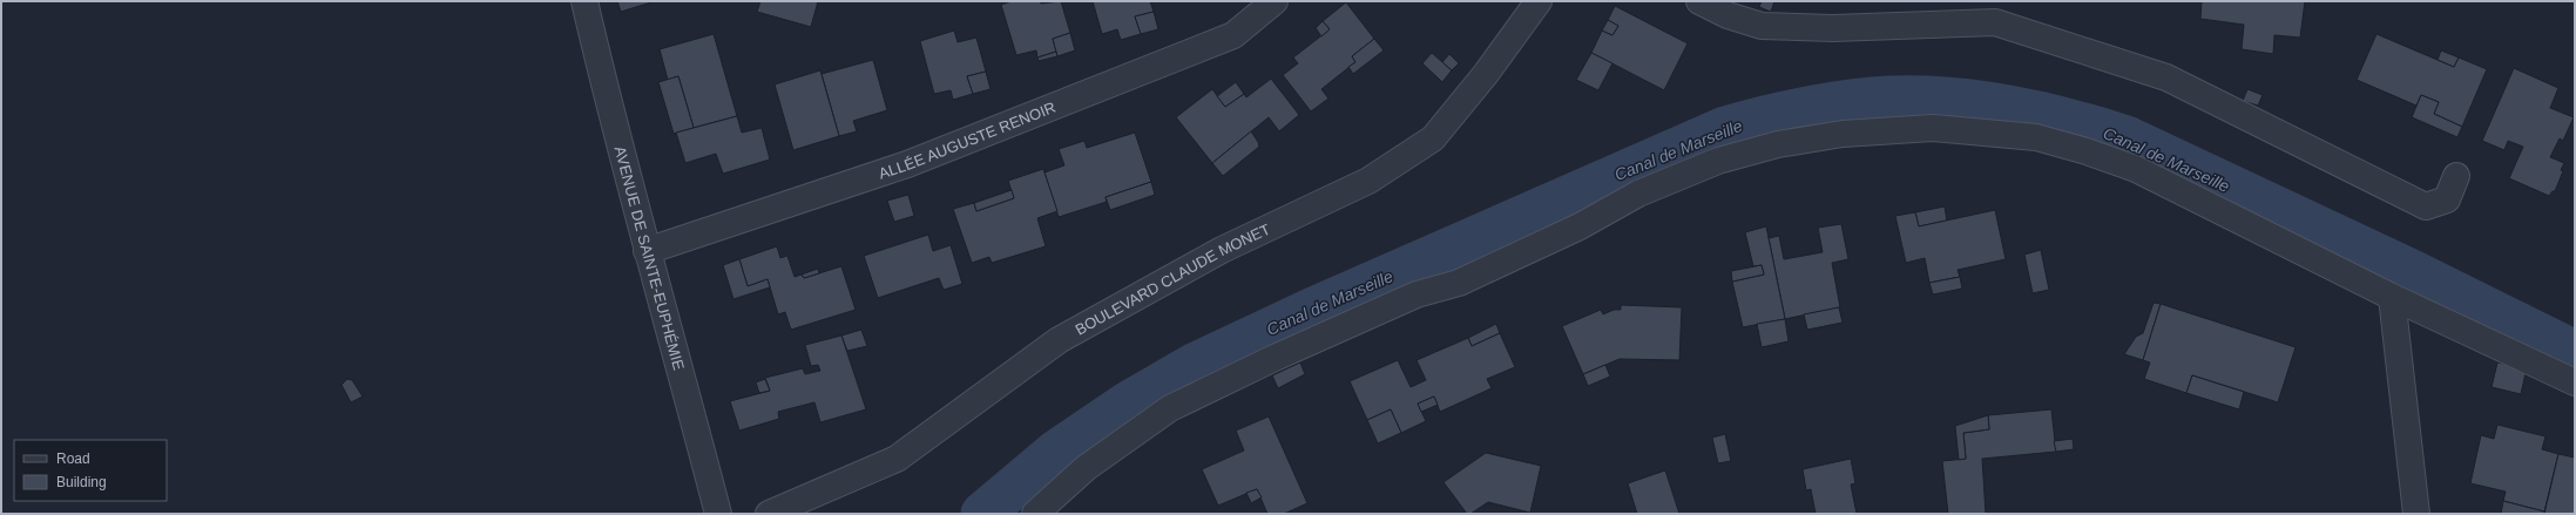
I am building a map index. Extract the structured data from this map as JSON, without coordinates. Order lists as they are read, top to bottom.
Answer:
{
  "streets": {
    "street": ["ALLÉE AUGUSTE RENOIR", "AVENUE DE SAINTE-EUPHÉMIE", "BOULEVARD CLAUDE MONET"]
  },
  "crossings": [
    ["ALLÉE AUGUSTE RENOIR", "AVENUE DE SAINTE-EUPHÉMIE"]
  ],
  "water": ["Canal de Marseille"],
  "legend": ["Road", "Building"]
}
